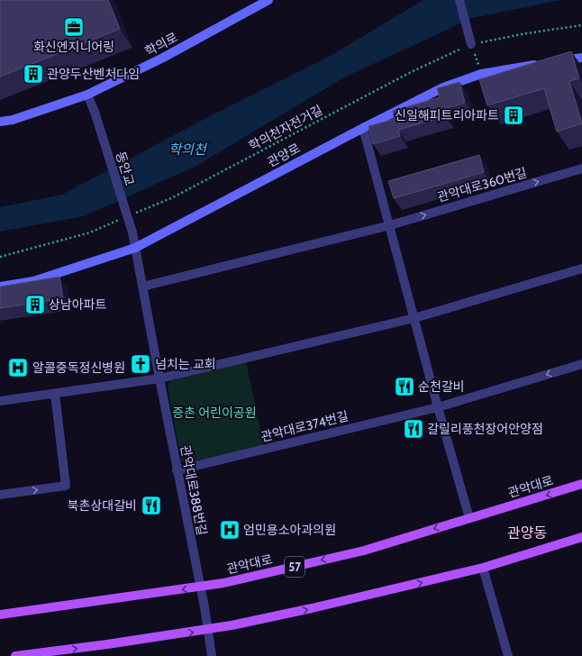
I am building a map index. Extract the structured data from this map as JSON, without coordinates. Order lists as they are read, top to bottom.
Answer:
{
  "streets": {
    "main road": ["관악대로", "57"],
    "street": [
      "학의로",
      "관양로",
      "동안교",
      "관악대로360번길",
      "관악대로374번길",
      "관악대로388번길"
    ],
    "path": ["학의천자전거길"]
  },
  "crossings": [
    ["학의로", "동안교"],
    ["관양로", "동안교"],
    ["관양로", "관악대로388번길"],
    ["동안교", "관악대로388번길"],
    ["관악대로374번길", "관악대로388번길"],
    ["관악대로", "관악대로388번길"]
  ],
  "one_way": ["관악대로360번길"],
  "districts": ["관양동"],
  "water": ["학의천"],
  "parks": ["증촌 어린이공원"],
  "places": {
    "office": ["화신엔지니어링"],
    "building": ["관양두산벤처다임", "신일해피트리아파트", "상남아파트"],
    "church": ["넘치는 교회"],
    "hospital": ["알콜중독정신병원", "엄민용소아과의원"],
    "restaurant": ["순천갈비", "갈릴리풍천장어안양점", "북촌상대갈비"]
  }
}
